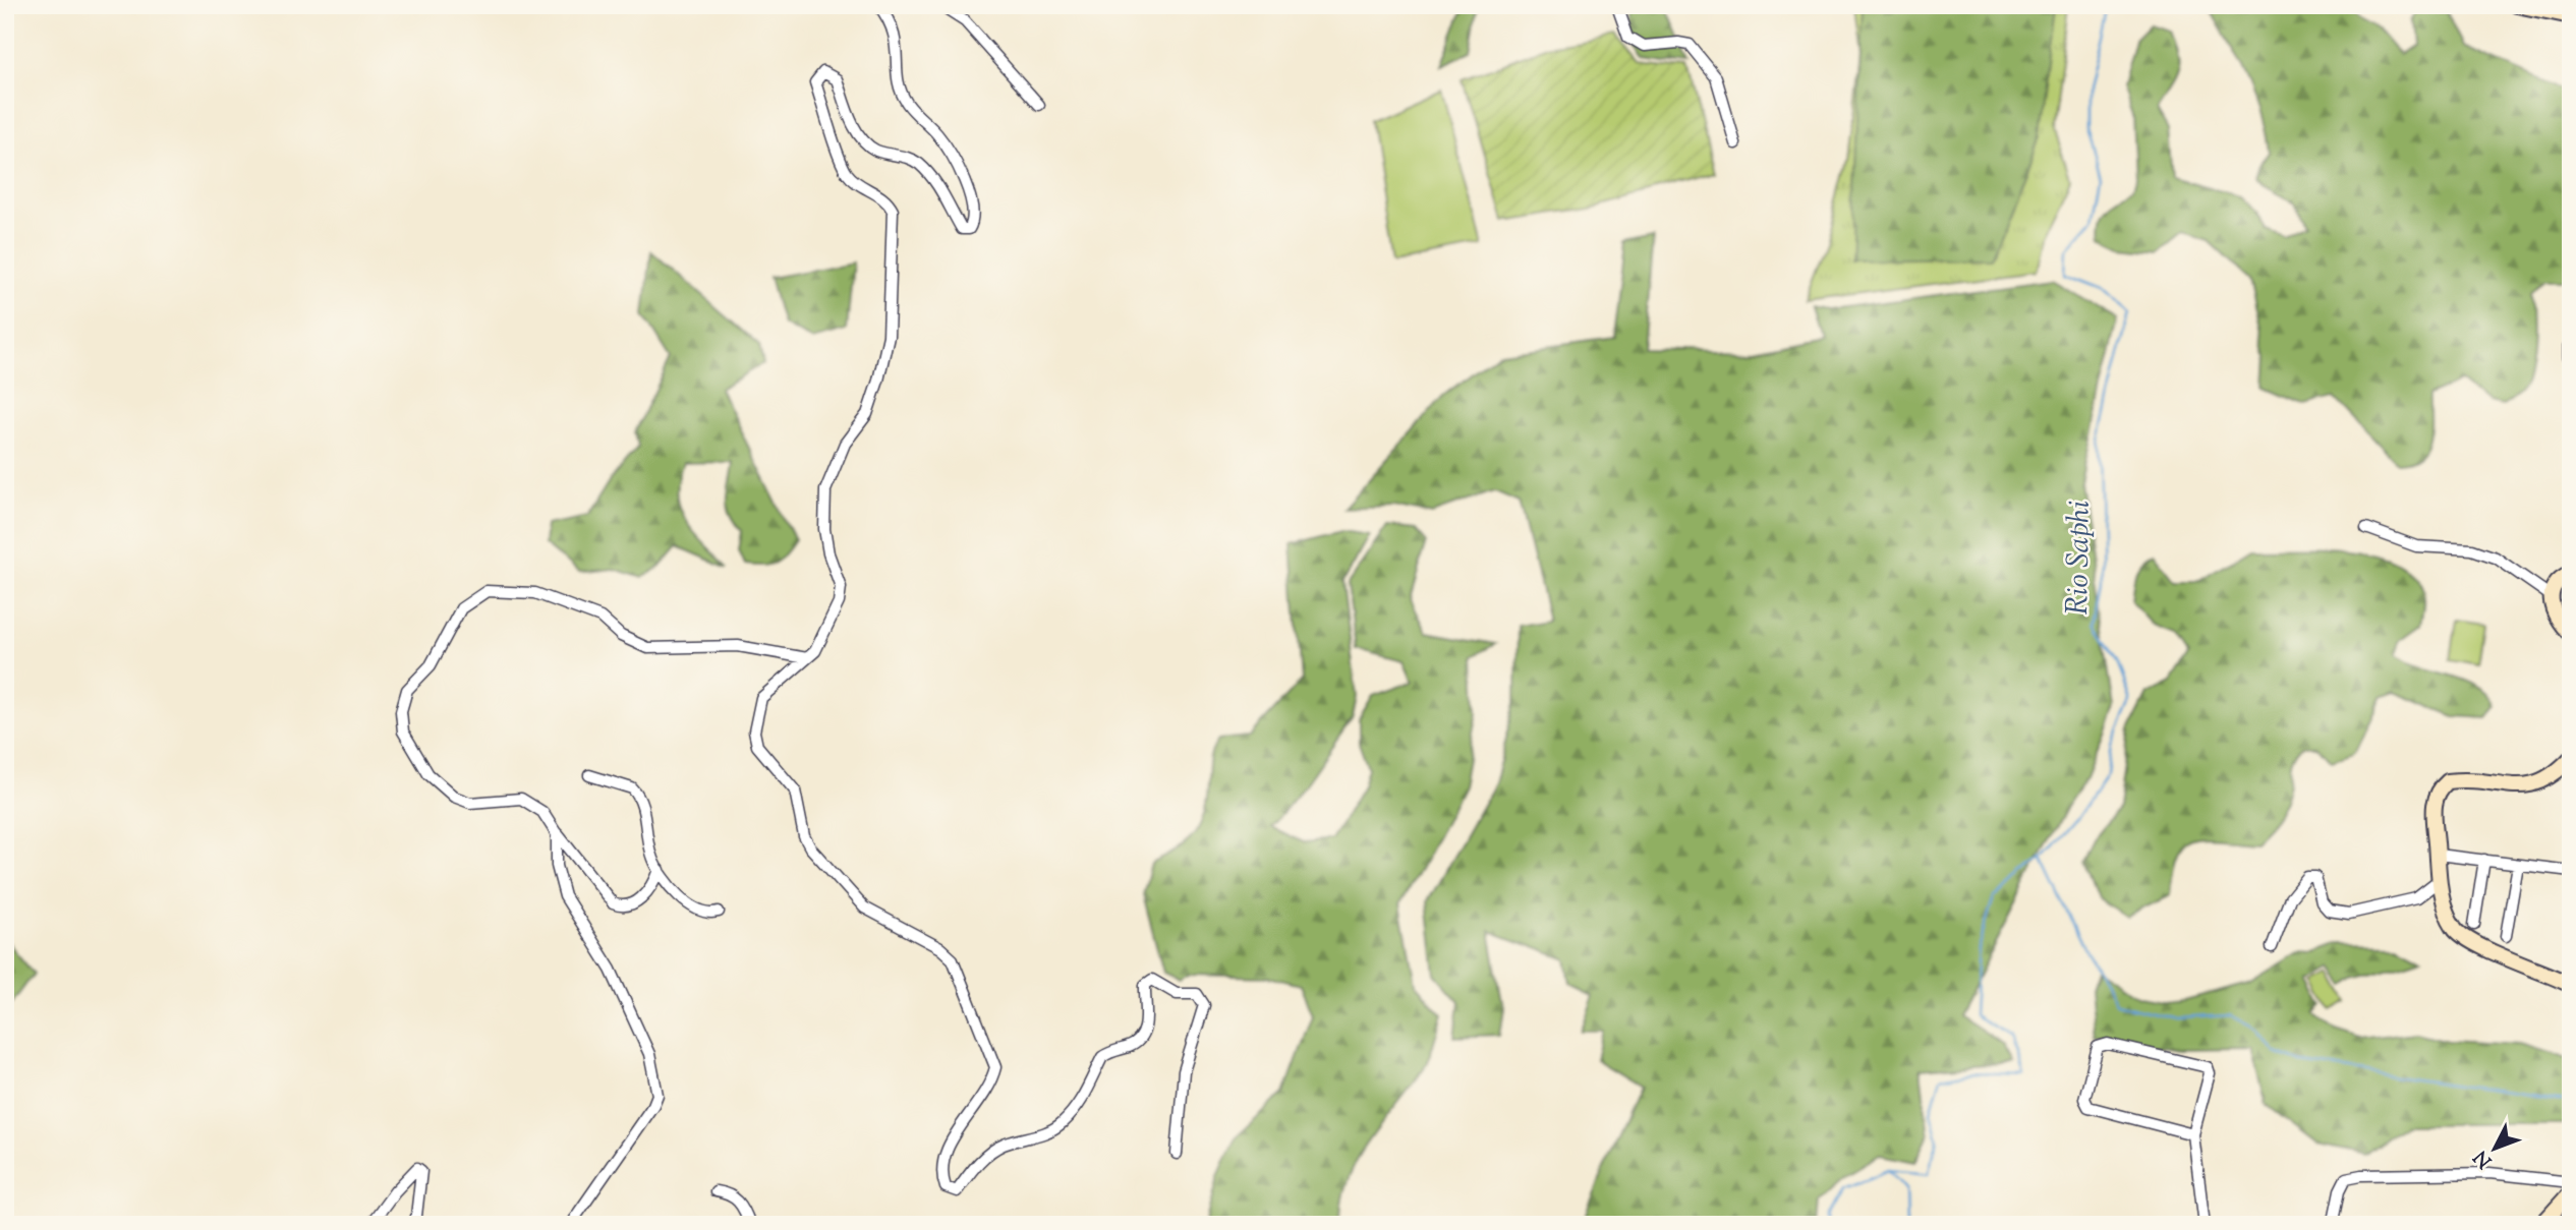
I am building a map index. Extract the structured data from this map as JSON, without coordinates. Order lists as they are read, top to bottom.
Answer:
{
  "water": ["Rio Saphi"],
  "north": "bottom left"
}
